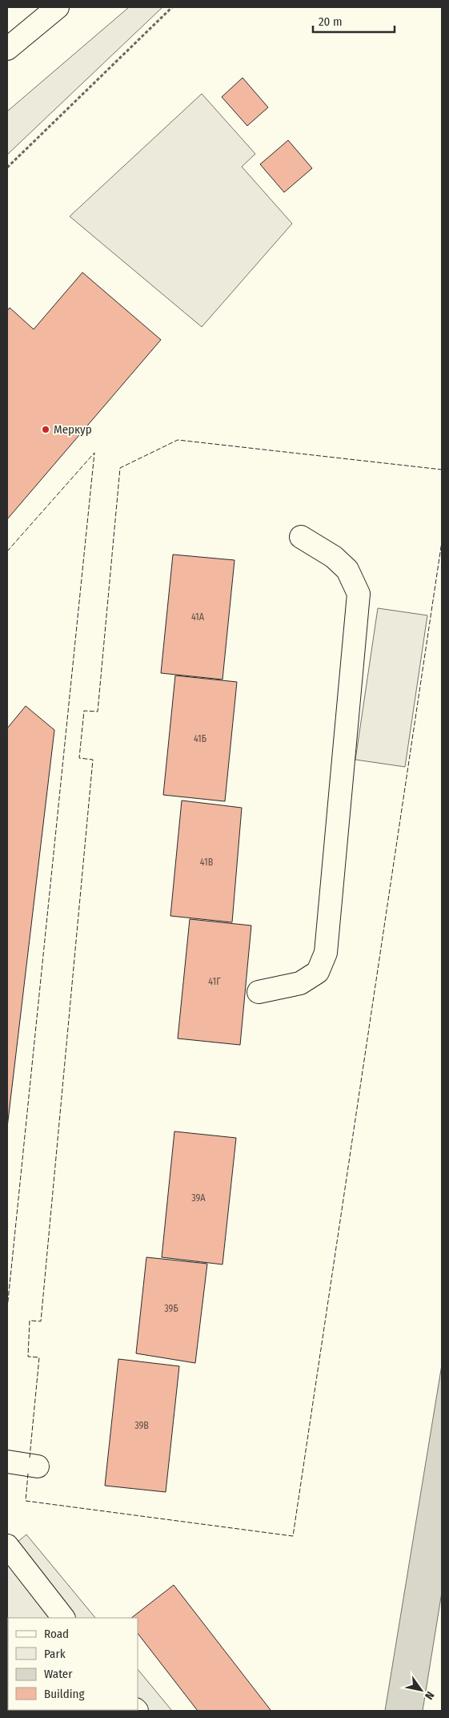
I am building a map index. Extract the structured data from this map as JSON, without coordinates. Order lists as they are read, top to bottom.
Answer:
{
  "places": ["Меркур"],
  "house_numbers": [
    "41А",
    "41Б",
    "41В",
    "41Г",
    "39А",
    "39Б",
    "39В"
  ],
  "legend": [
    "Road",
    "Park",
    "Water",
    "Building"
  ],
  "scale_bar": "20 m",
  "north": "bottom right"
}
